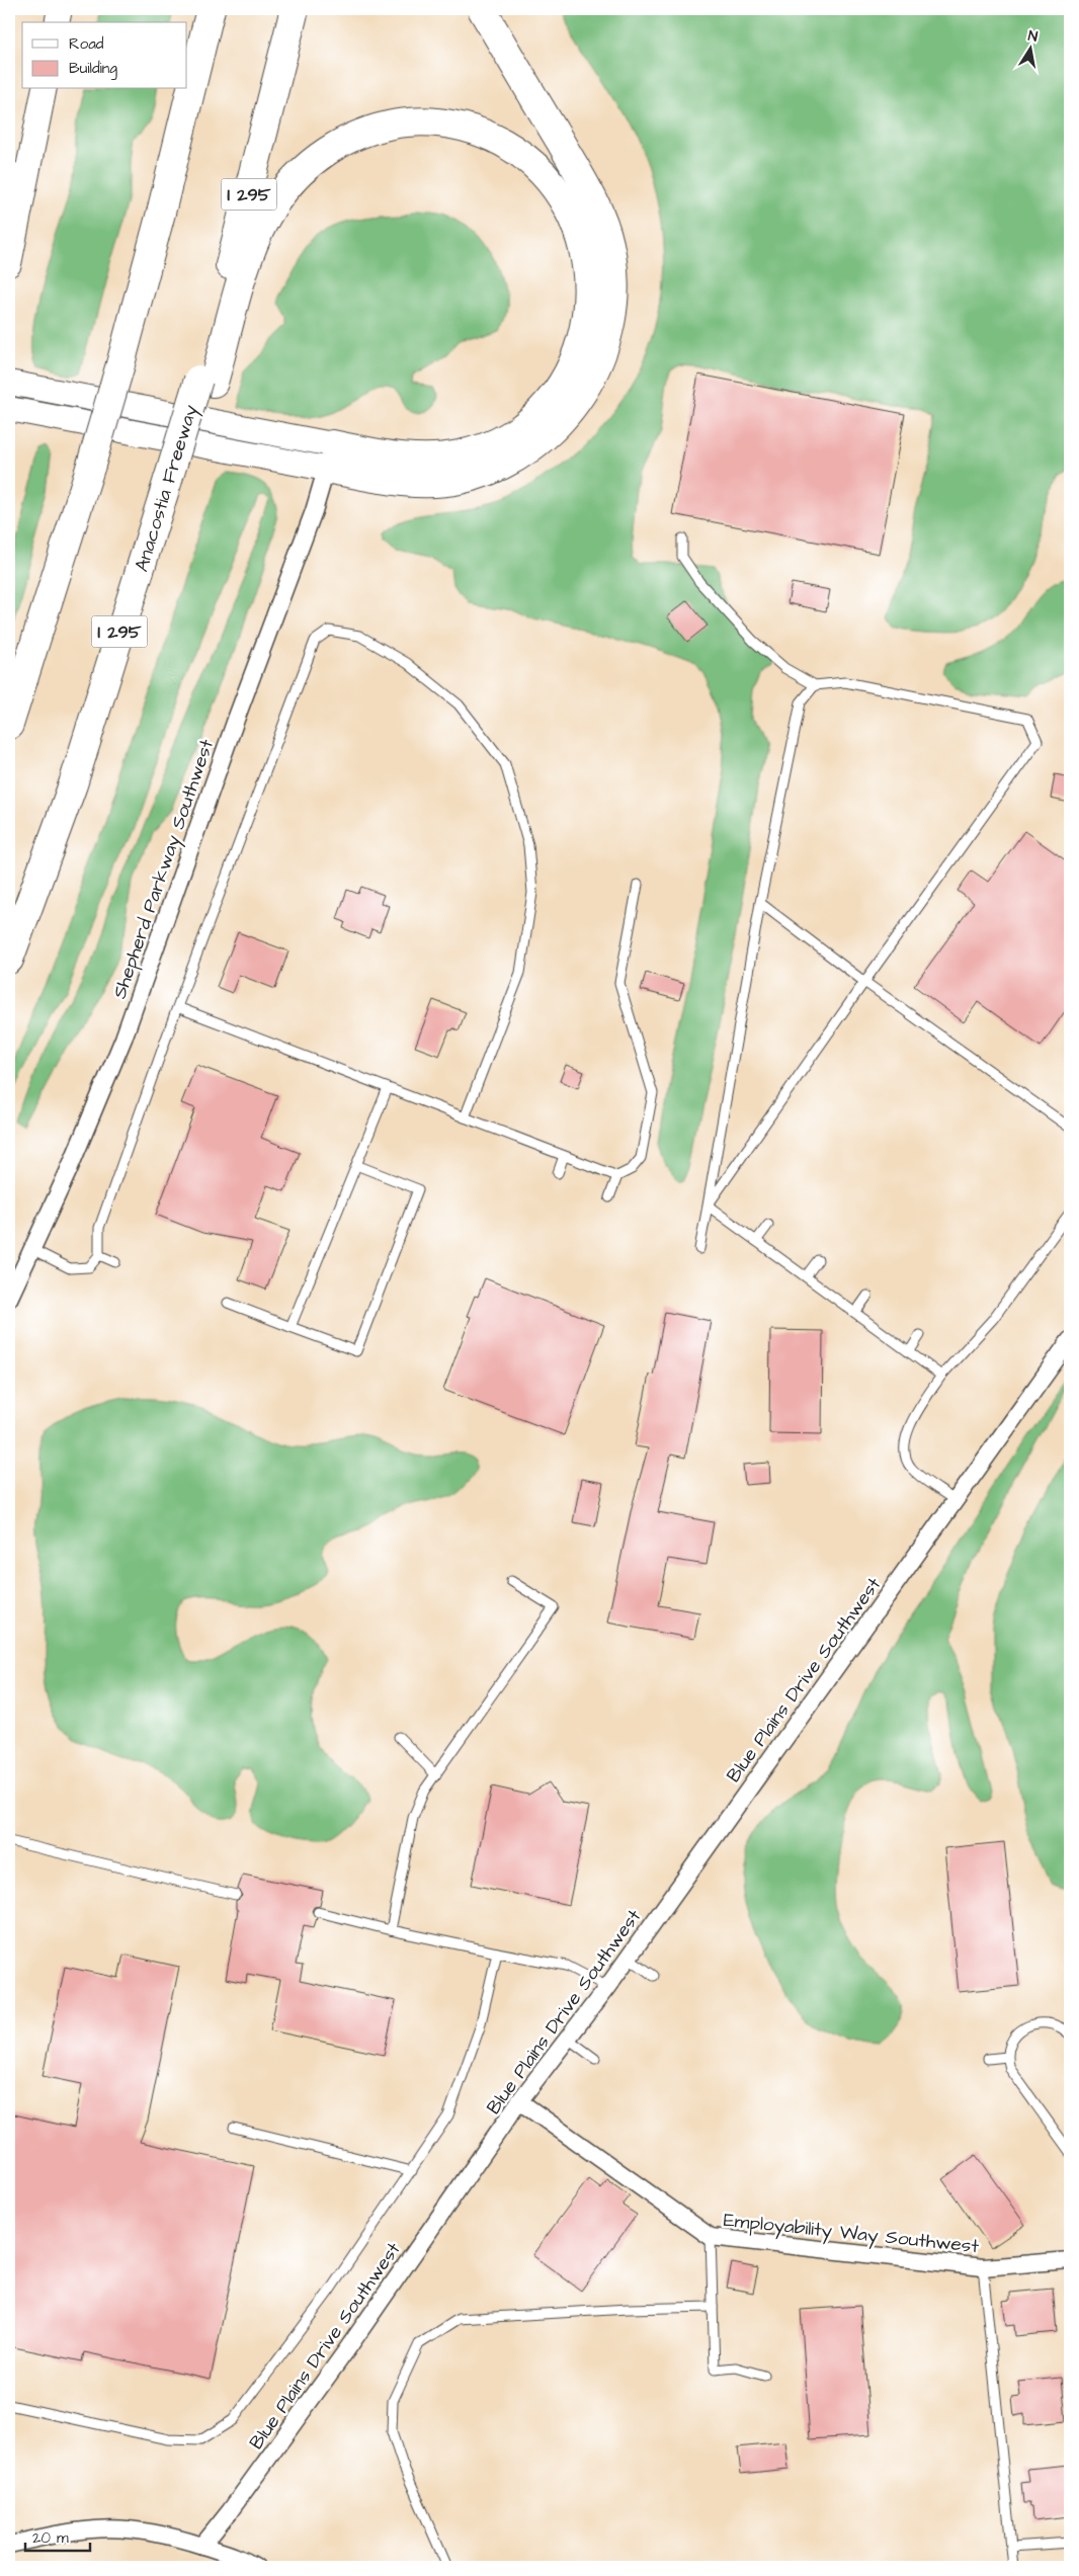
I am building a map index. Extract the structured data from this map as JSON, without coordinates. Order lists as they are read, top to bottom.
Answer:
{
  "streets": {
    "highway": ["I 295", "Anacostia Freeway"],
    "street": ["Shepherd Parkway Southwest", "Blue Plains Drive Southwest", "Employability Way Southwest"]
  },
  "crossings": [
    ["Blue Plains Drive Southwest", "Employability Way Southwest"]
  ],
  "legend": ["Road", "Building"],
  "scale_bar": "20 m",
  "north": "top"
}
